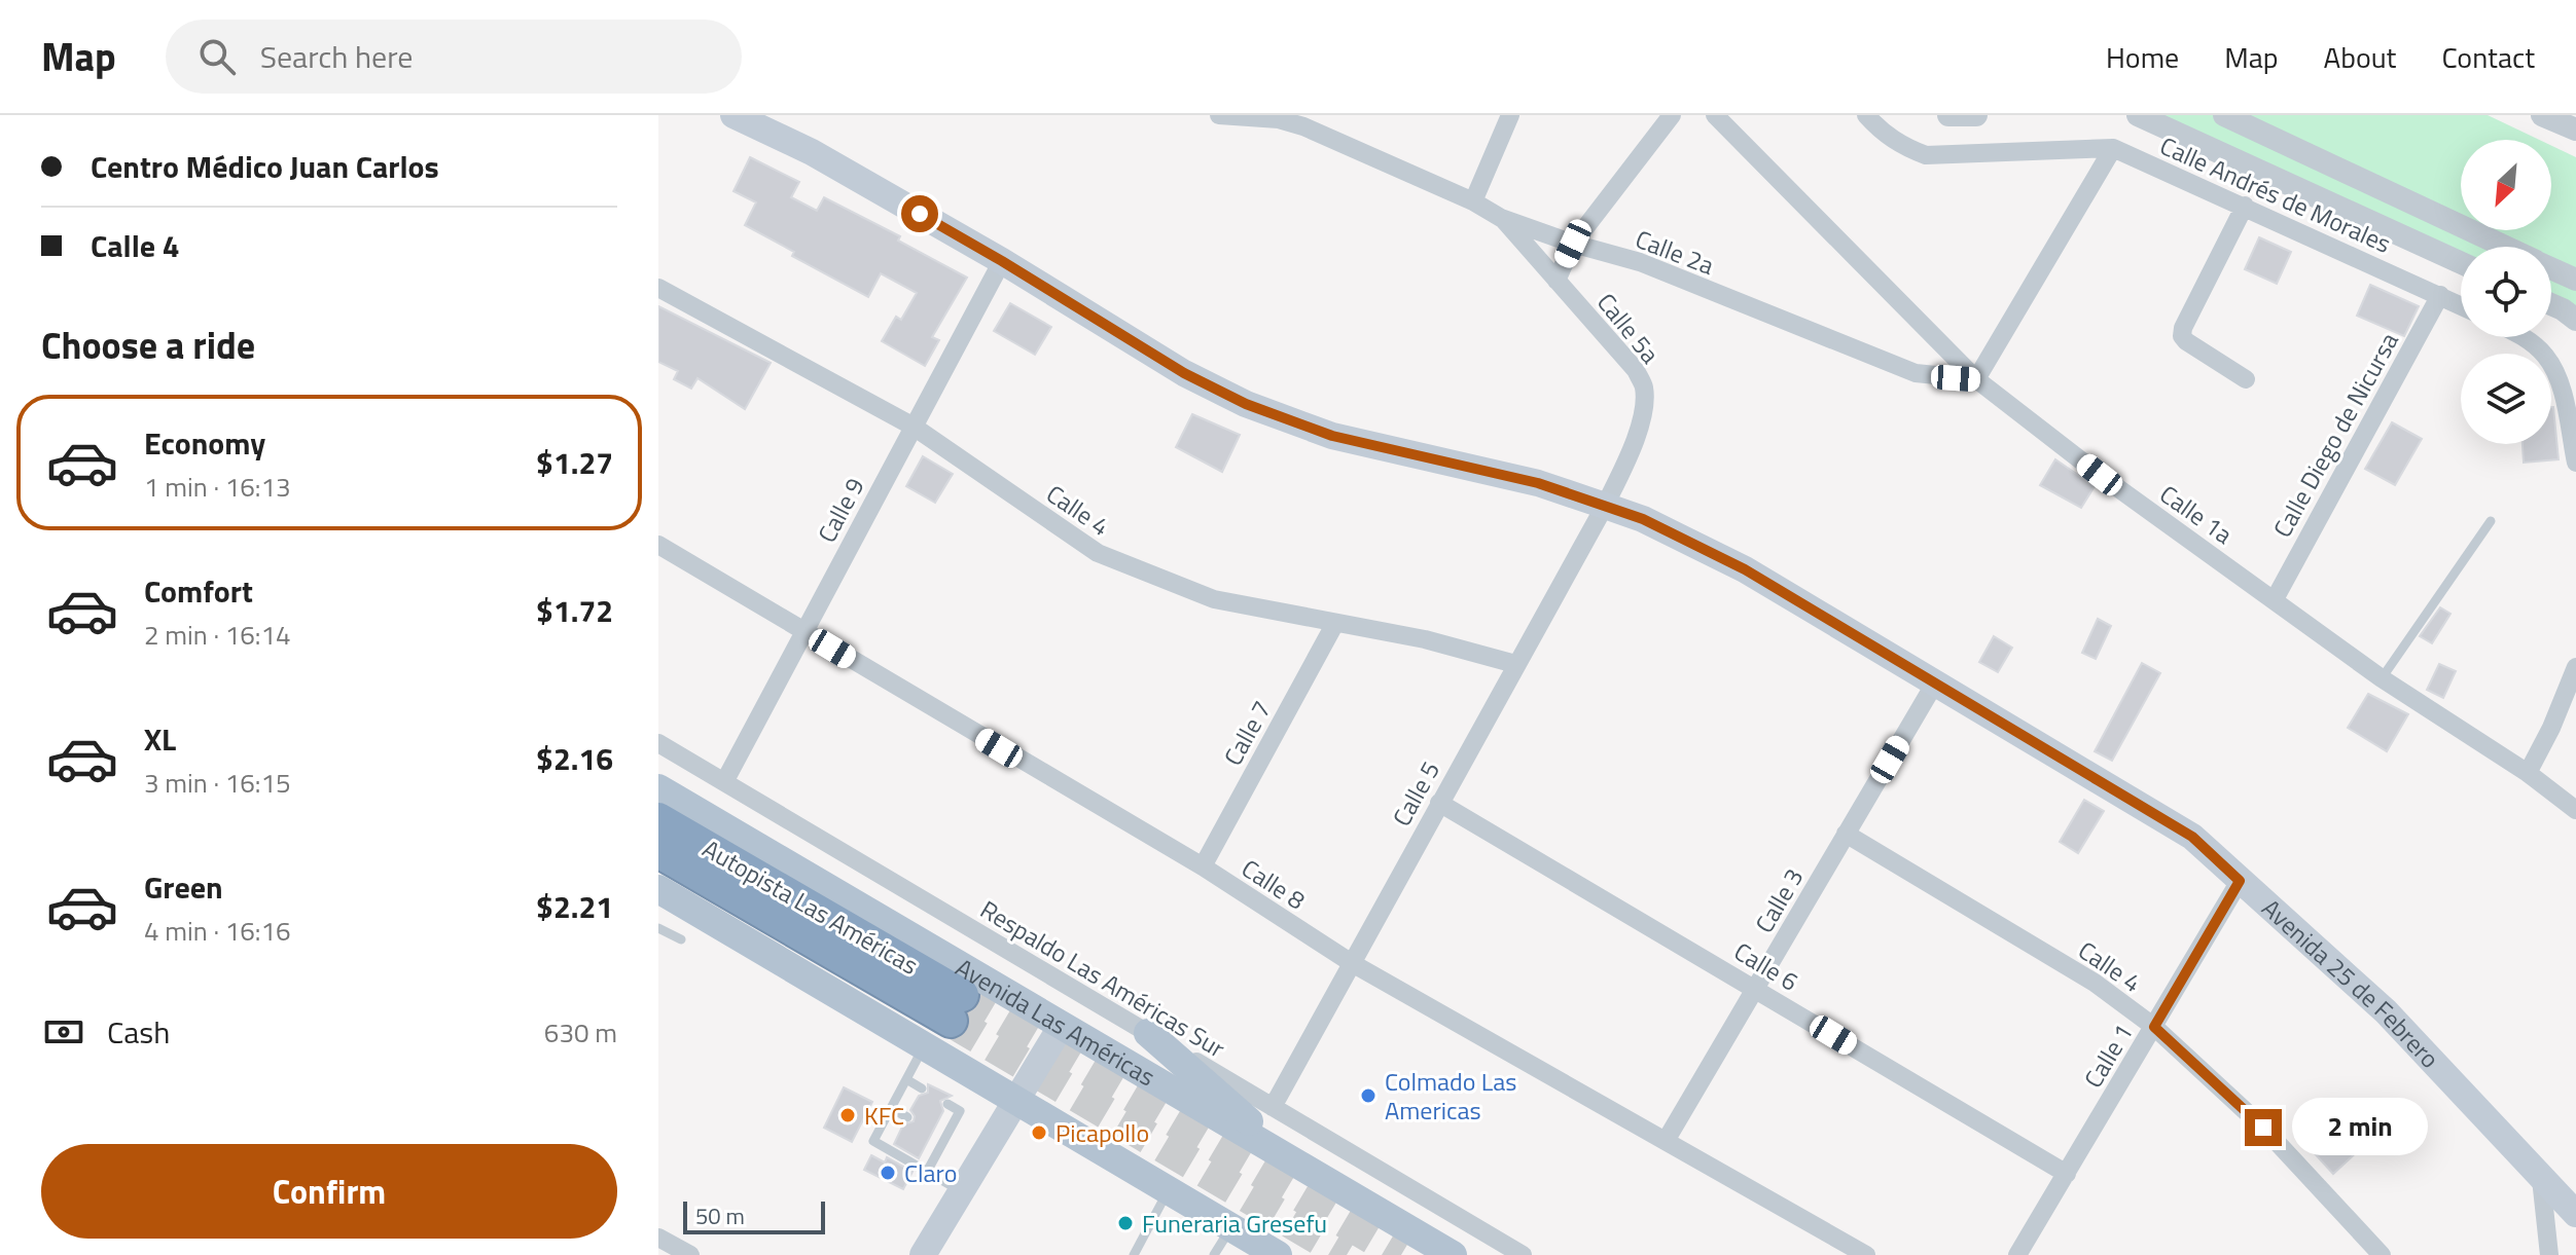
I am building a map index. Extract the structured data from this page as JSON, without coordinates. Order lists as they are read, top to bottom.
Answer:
{
  "streets": {
    "highway": ["Autopista Las Américas"],
    "main road": ["Avenida 25 de Febrero", "Avenida Las Américas"],
    "street": [
      "Calle Andrés de Morales",
      "Calle 2a",
      "Calle 5a",
      "Calle Diego de Nicursa",
      "Calle 9",
      "Calle 4",
      "Calle 1a",
      "Calle 7",
      "Calle 5",
      "Calle 8",
      "Calle 3",
      "Calle 6",
      "Respaldo Las Américas Sur",
      "Calle 1"
    ]
  },
  "crossings": [
    ["Calle Andrés de Morales", "Calle Diego de Nicursa"],
    ["Calle 2a", "Calle 5a"],
    ["Calle 2a", "Calle 1a"],
    ["Calle 5a", "Calle 5"],
    ["Calle 5a", "Avenida 25 de Febrero"],
    ["Calle Diego de Nicursa", "Calle 1a"],
    ["Calle 9", "Calle 4"],
    ["Calle 9", "Calle 8"],
    ["Calle 9", "Respaldo Las Américas Sur"],
    ["Calle 9", "Avenida 25 de Febrero"],
    ["Calle 4", "Calle 7"],
    ["Calle 4", "Calle 5"],
    ["Calle 4", "Calle 3"],
    ["Calle 4", "Calle 1"],
    ["Calle 7", "Calle 8"],
    ["Calle 5", "Calle 8"],
    ["Calle 5", "Calle 6"],
    ["Calle 5", "Respaldo Las Américas Sur"],
    ["Calle 5", "Avenida 25 de Febrero"],
    ["Calle 8", "Calle 3"],
    ["Calle 3", "Calle 6"],
    ["Calle 3", "Avenida 25 de Febrero"],
    ["Calle 6", "Calle 1"],
    ["Avenida 25 de Febrero", "Calle 1"]
  ],
  "places": [
    "Colmado Las Americas",
    "KFC",
    "Picapollo",
    "Claro",
    "Funeraria Gresefu"
  ],
  "scale_bar": "50 m",
  "north": "bottom left",
  "page": {
    "header": "Map",
    "search": "Search here",
    "nav": [
      "Home",
      "Map",
      "About",
      "Contact"
    ],
    "banner": ["Centro Médico Juan Carlos", "Calle 4"],
    "heading": "Choose a ride",
    "list": [
      {
        "name": "Economy",
        "note": "1 min · 16:13",
        "value": "$1.27"
      },
      {
        "name": "Comfort",
        "note": "2 min · 16:14",
        "value": "$1.72"
      },
      {
        "name": "XL",
        "note": "3 min · 16:15",
        "value": "$2.16"
      },
      {
        "name": "Green",
        "note": "4 min · 16:16",
        "value": "$2.21"
      }
    ],
    "pay": ["Cash", "630 m"],
    "bubble": "2 min",
    "buttons": "Confirm",
    "scale": "50 m"
  }
}
